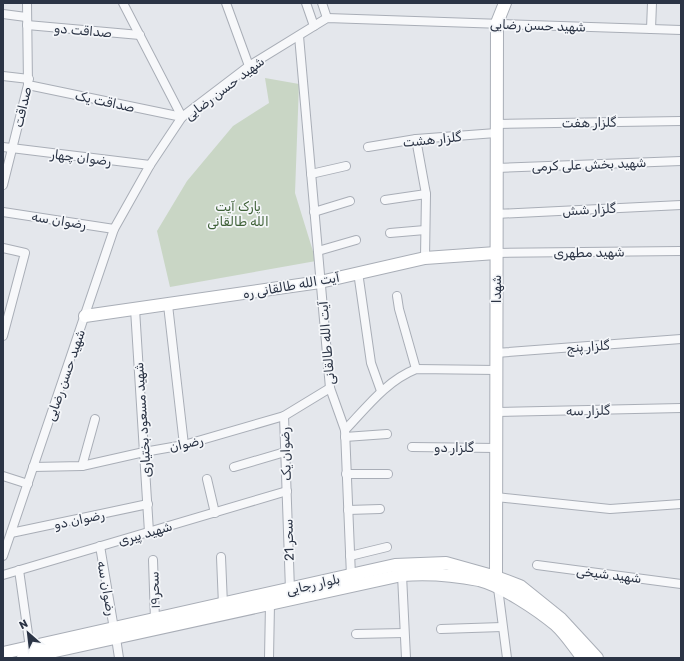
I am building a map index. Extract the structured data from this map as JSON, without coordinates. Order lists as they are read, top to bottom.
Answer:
{
  "streets": {
    "main road": ["آیت الله طالقانی ره", "شهدا", "بلوار رجایی"],
    "street": [
      "شهید حسن رضایی",
      "صداقت دو",
      "صداقت یک",
      "صداقت",
      "گلزار هفت",
      "گلزار هشت",
      "رضوان چهار",
      "شهید بخش علی کرمی",
      "گلزار شش",
      "رضوان سه",
      "شهید مطهری",
      "آیت الله طالقانی",
      "گلزار پنج",
      "گلزار سه",
      "شهید مسعود بختیاری",
      "رضوان",
      "گلزار دو",
      "رضوان یک",
      "رضوان دو",
      "شهید پیری",
      "سحر 21",
      "شهید شیخی",
      "سحر۱۹"
    ]
  },
  "crossings": [
    ["شهید حسن رضایی", "صداقت یک"],
    ["شهید حسن رضایی", "رضوان چهار"],
    ["شهید حسن رضایی", "رضوان سه"],
    ["شهید حسن رضایی", "آیت الله طالقانی ره"],
    ["شهید حسن رضایی", "شهدا"],
    ["شهید حسن رضایی", "آیت الله طالقانی"],
    ["شهید حسن رضایی", "رضوان"],
    ["شهید حسن رضایی", "رضوان دو"],
    ["صداقت دو", "صداقت"],
    ["صداقت یک", "صداقت"],
    ["صداقت", "رضوان چهار"],
    ["گلزار هفت", "گلزار هشت"],
    ["گلزار هفت", "شهدا"],
    ["گلزار هشت", "شهدا"],
    ["شهید بخش علی کرمی", "شهدا"],
    ["گلزار شش", "شهدا"],
    ["رضوان سه", "شهید پیری"],
    ["رضوان سه", "بلوار رجایی"],
    ["شهید مطهری", "آیت الله طالقانی ره"],
    ["شهید مطهری", "شهدا"],
    ["آیت الله طالقانی ره", "شهدا"],
    ["آیت الله طالقانی ره", "آیت الله طالقانی"],
    ["آیت الله طالقانی ره", "شهید مسعود بختیاری"],
    ["شهدا", "گلزار پنج"],
    ["شهدا", "گلزار سه"],
    ["شهدا", "گلزار دو"],
    ["شهدا", "بلوار رجایی"],
    ["آیت الله طالقانی", "رضوان"],
    ["آیت الله طالقانی", "بلوار رجایی"],
    ["شهید مسعود بختیاری", "رضوان"],
    ["شهید مسعود بختیاری", "رضوان دو"],
    ["شهید مسعود بختیاری", "شهید پیری"],
    ["رضوان", "رضوان یک"],
    ["رضوان یک", "شهید پیری"],
    ["رضوان یک", "سحر 21"],
    ["شهید پیری", "سحر 21"],
    ["سحر 21", "بلوار رجایی"],
    ["بلوار رجایی", "سحر۱۹"]
  ],
  "parks": ["پارک آیت الله طالقانی"],
  "north": "top left"
}
